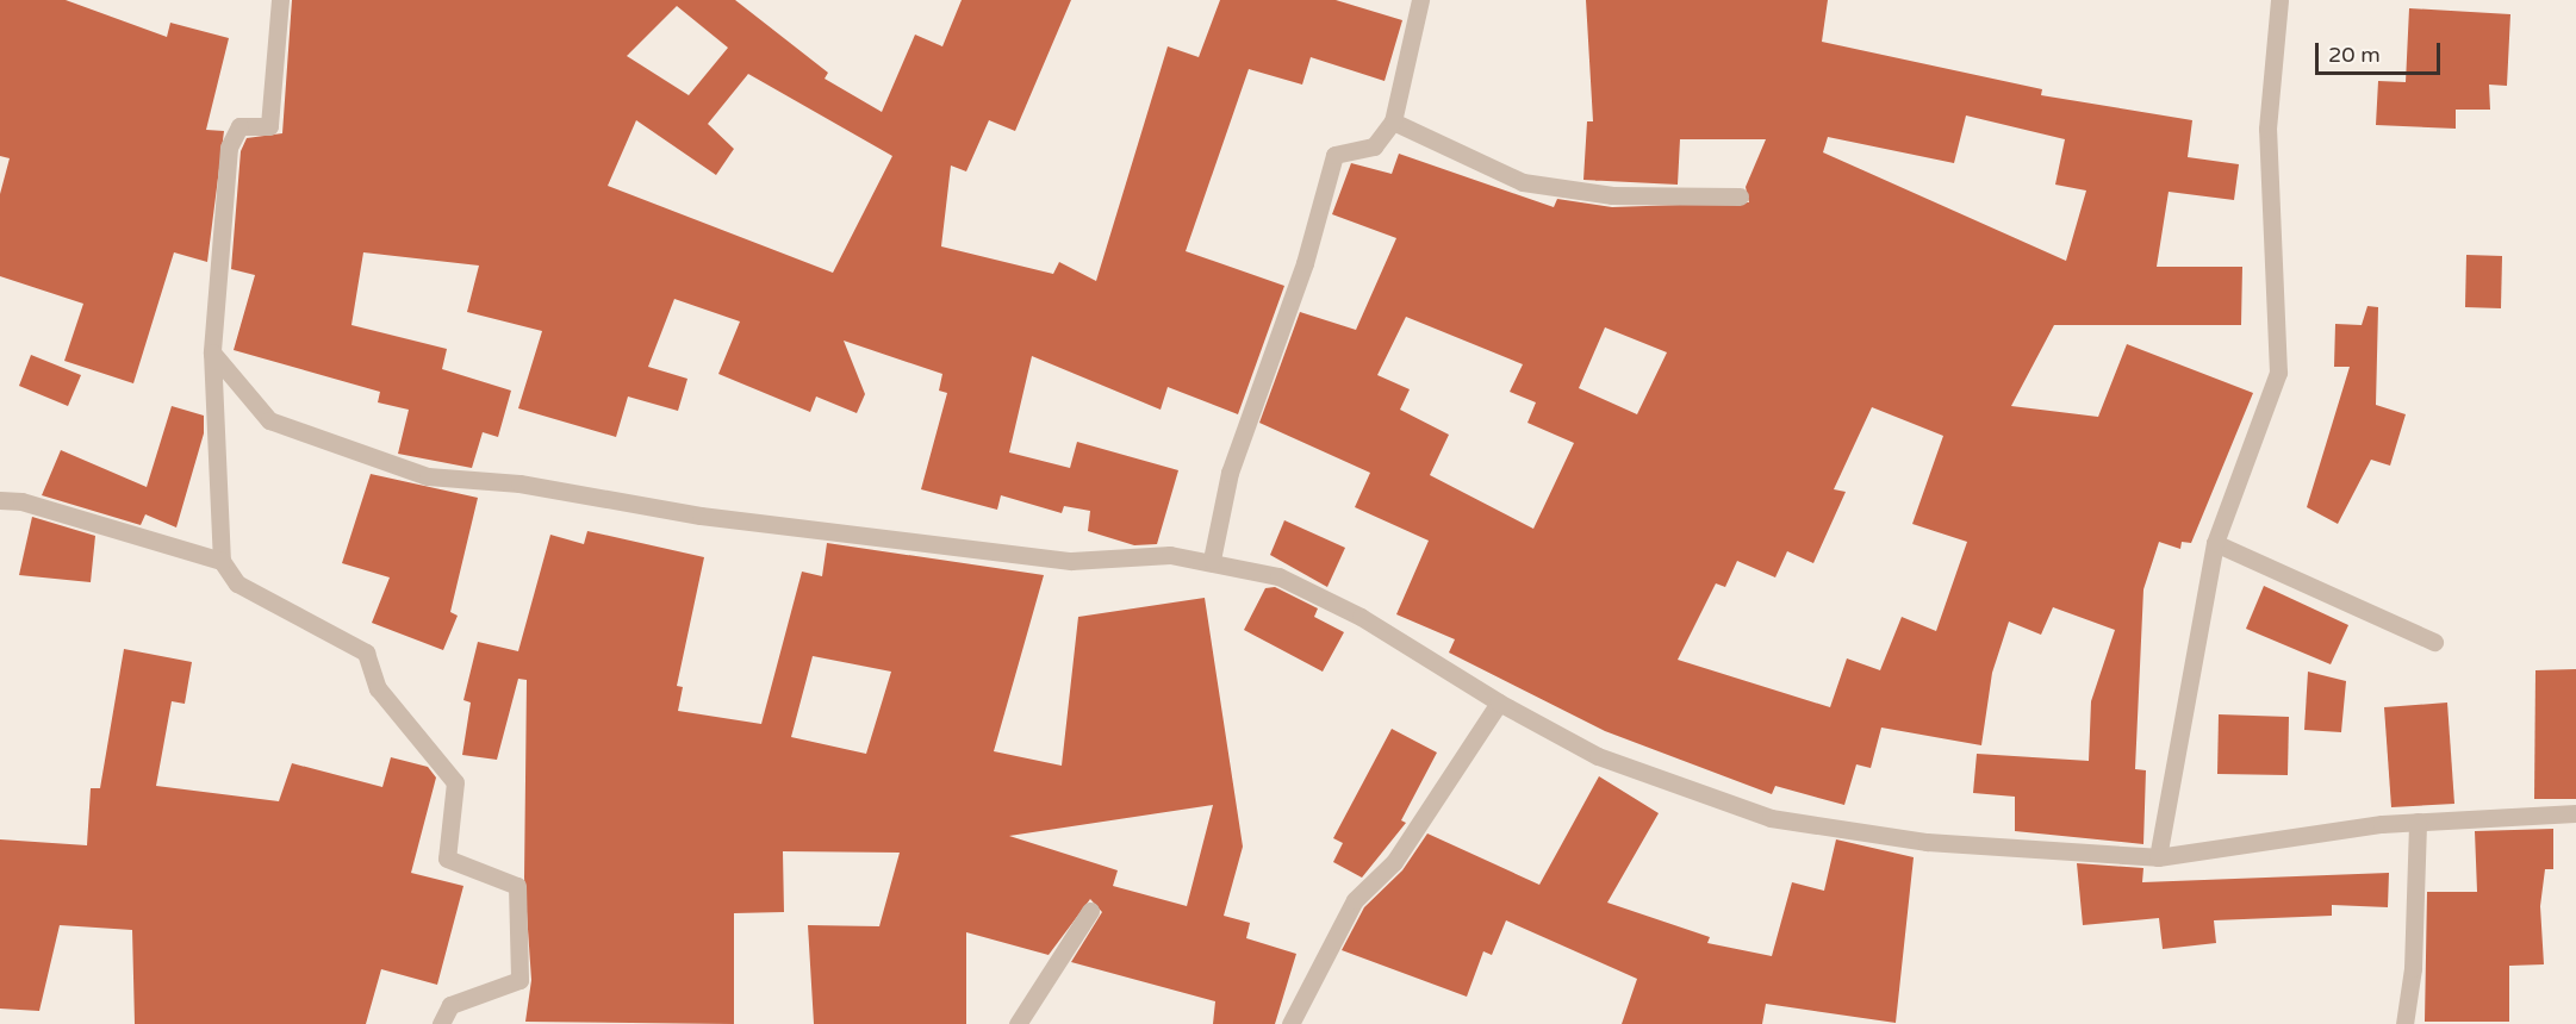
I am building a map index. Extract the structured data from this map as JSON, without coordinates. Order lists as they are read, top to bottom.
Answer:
{
  "scale_bar": "20 m"
}
